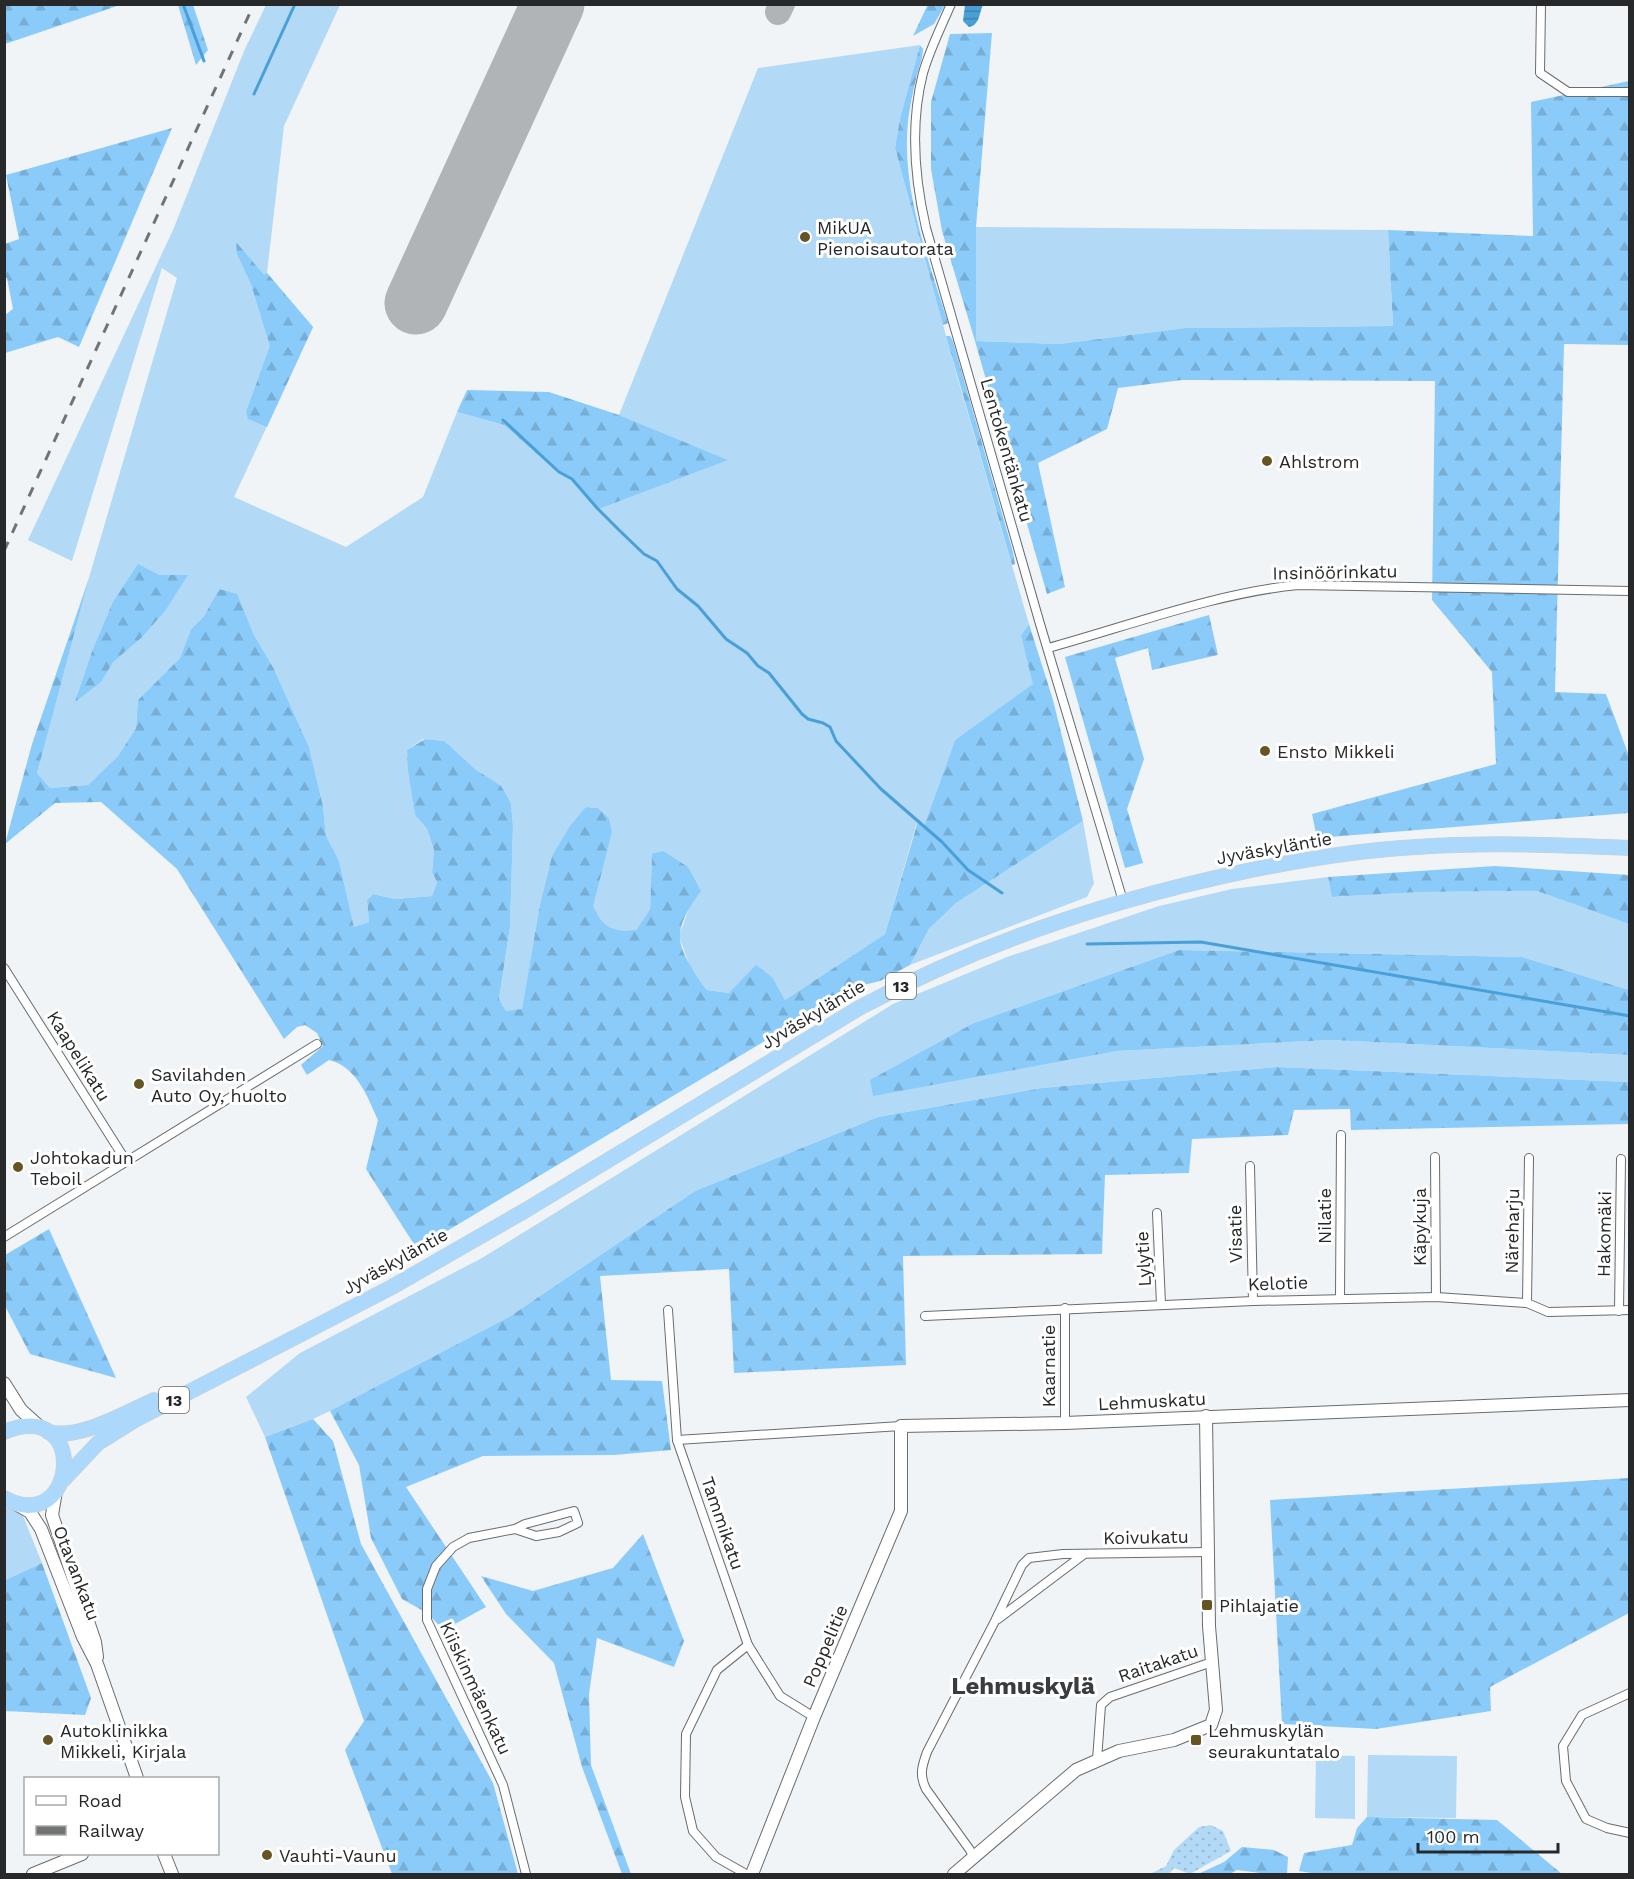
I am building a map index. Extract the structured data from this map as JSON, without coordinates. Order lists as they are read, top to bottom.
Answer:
{
  "streets": {
    "highway": ["Jyväskyläntie", "13"],
    "street": [
      "Lentokentänkatu",
      "Insinöörinkatu",
      "Kaapelikatu",
      "Nilatie",
      "Käpykuja",
      "Näreharju",
      "Visatie",
      "Hakomäki",
      "Lylytie",
      "Kelotie",
      "Kaarnatie",
      "Lehmuskatu",
      "Tammikatu",
      "Koivukatu",
      "Otavankatu",
      "Poppelitie",
      "Raitakatu",
      "Kiiskinmäenkatu"
    ]
  },
  "crossings": [
    ["Lentokentänkatu", "Insinöörinkatu"],
    ["Lentokentänkatu", "Jyväskyläntie"],
    ["Jyväskyläntie", "13"],
    ["Jyväskyläntie", "Otavankatu"],
    ["13", "Otavankatu"],
    ["Nilatie", "Kelotie"],
    ["Käpykuja", "Kelotie"],
    ["Näreharju", "Kelotie"],
    ["Visatie", "Kelotie"],
    ["Hakomäki", "Kelotie"],
    ["Lylytie", "Kelotie"],
    ["Kelotie", "Kaarnatie"],
    ["Kaarnatie", "Lehmuskatu"],
    ["Lehmuskatu", "Tammikatu"],
    ["Lehmuskatu", "Poppelitie"],
    ["Tammikatu", "Poppelitie"]
  ],
  "districts": ["Lehmuskylä"],
  "places": {
    "other": [
      "MikUA Pienoisautorata",
      "Ahlstrom",
      "Ensto Mikkeli",
      "Savilahden Auto Oy, huolto",
      "Johtokadun Teboil",
      "Autoklinikka Mikkeli, Kirjala",
      "Vauhti-Vaunu"
    ],
    "transit": ["Pihlajatie", "Lehmuskylän seurakuntatalo"]
  },
  "legend": ["Road", "Railway"],
  "scale_bar": "100 m"
}
